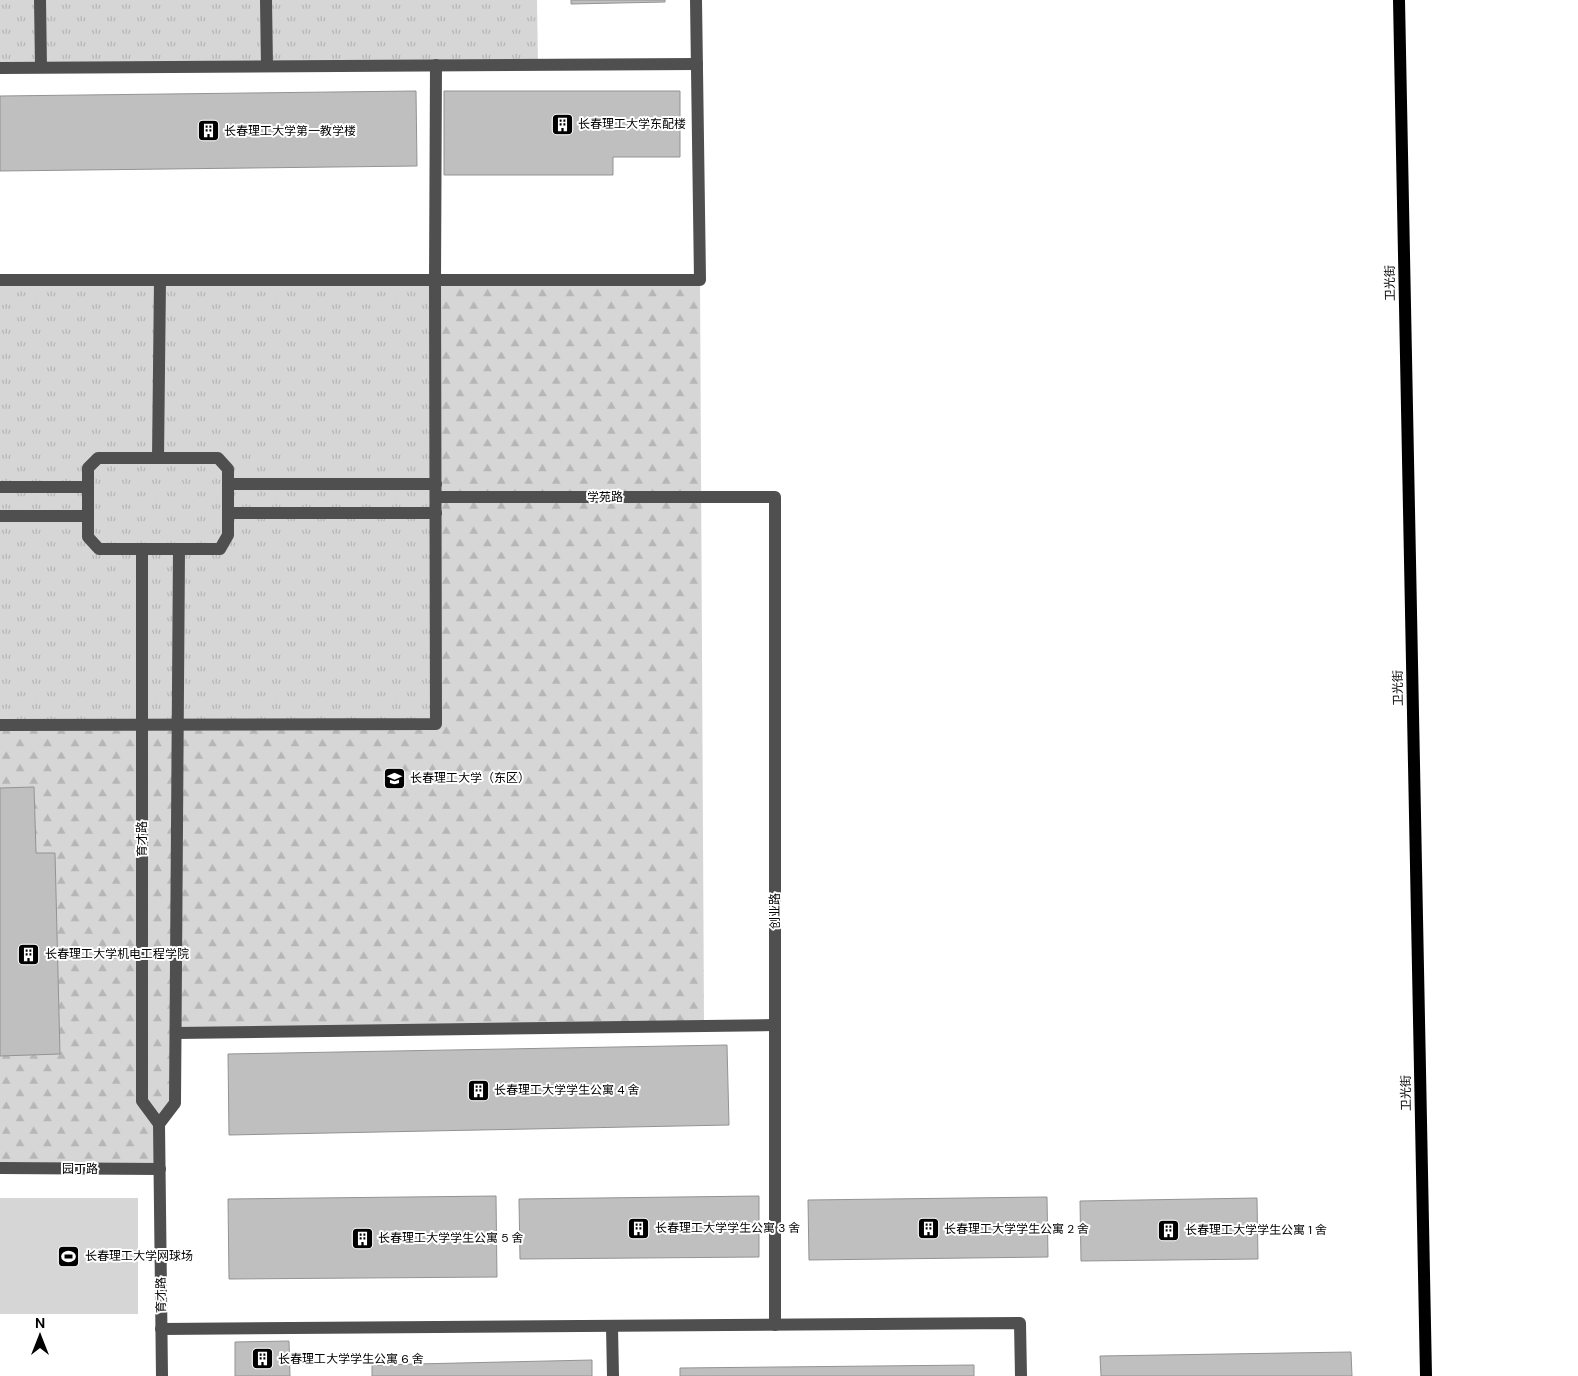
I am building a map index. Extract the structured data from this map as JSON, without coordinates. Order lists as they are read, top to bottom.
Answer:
{
  "streets": {
    "main road": ["卫光街"],
    "lane": [
      "学苑路",
      "育才路",
      "创业路",
      "园丁路"
    ]
  },
  "crossings": [
    ["学苑路", "创业路"],
    ["育才路", "园丁路"]
  ],
  "places": {
    "building": [
      "长春理工大学东配楼",
      "长春理工大学第一教学楼",
      "长春理工大学机电工程学院",
      "长春理工大学学生公寓 4 舍",
      "长春理工大学学生公寓 3 舍",
      "长春理工大学学生公寓 2 舍",
      "长春理工大学学生公寓 1 舍",
      "长春理工大学学生公寓 5 舍",
      "长春理工大学学生公寓 6 舍"
    ],
    "school or university": ["长春理工大学（东区）"],
    "sports": ["长春理工大学网球场"]
  },
  "north": "top"
}
